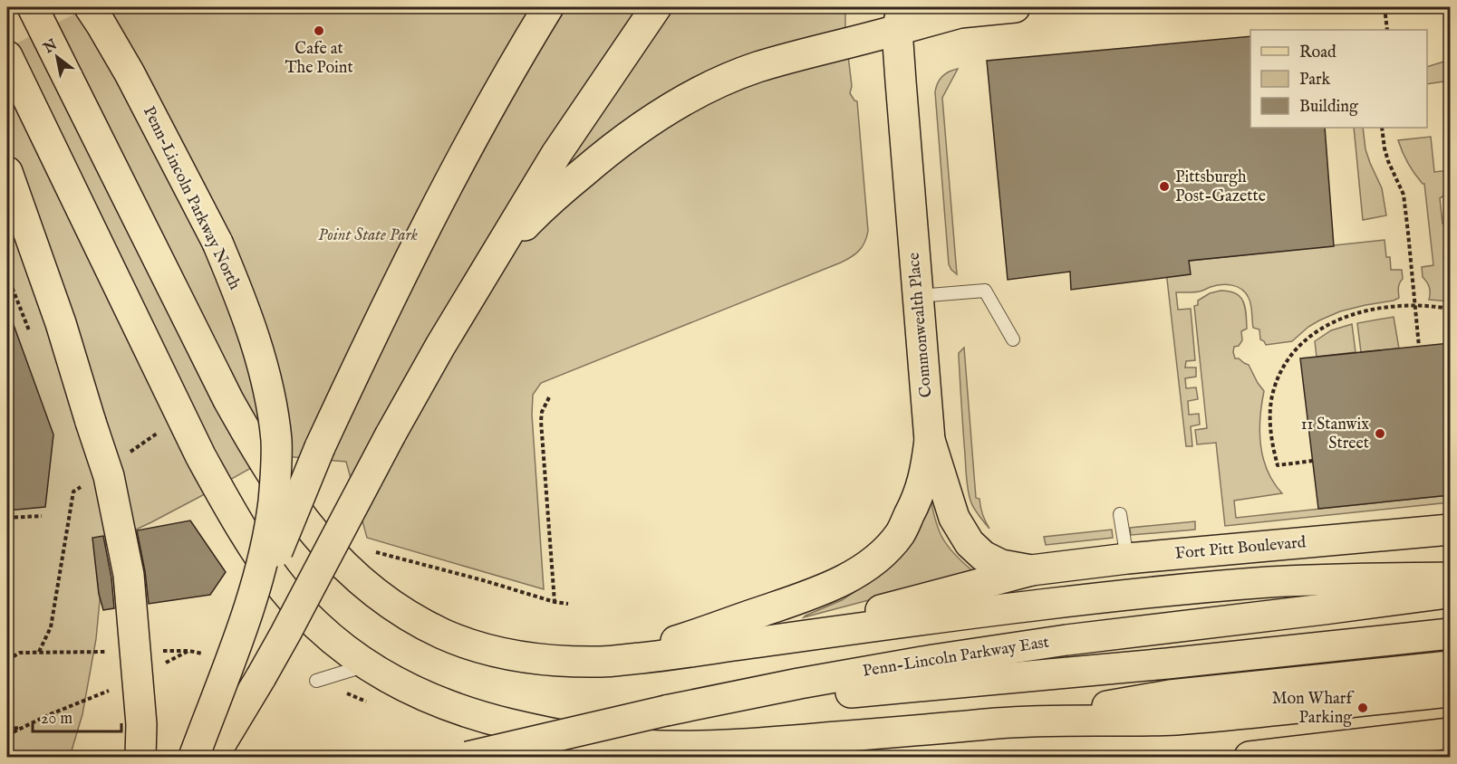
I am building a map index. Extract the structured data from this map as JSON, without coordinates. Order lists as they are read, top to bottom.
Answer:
{
  "streets": {
    "main road": [
      "Penn-Lincoln Parkway North",
      "Commonwealth Place",
      "Fort Pitt Boulevard",
      "Penn-Lincoln Parkway East"
    ]
  },
  "crossings": [
    ["Commonwealth Place", "Fort Pitt Boulevard"]
  ],
  "parks": ["Point State Park"],
  "places": [
    "Cafe at The Point",
    "Pittsburgh Post-Gazette",
    "11 Stanwix Street",
    "Mon Wharf Parking"
  ],
  "legend": ["Road", "Park", "Building"],
  "scale_bar": "20 m",
  "north": "top left"
}
